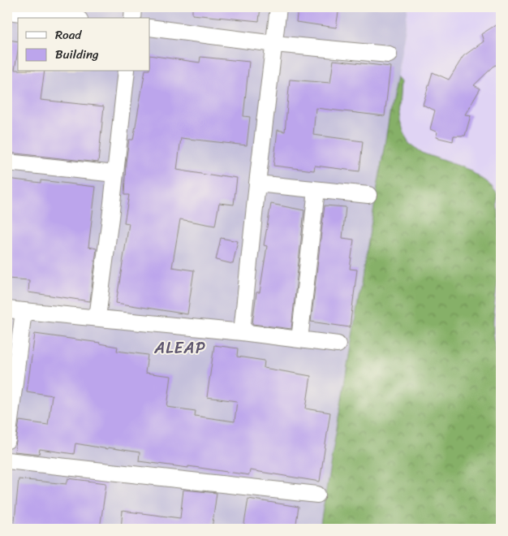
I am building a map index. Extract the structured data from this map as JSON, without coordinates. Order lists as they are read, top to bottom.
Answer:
{
  "districts": ["ALEAP"],
  "legend": ["Road", "Building"]
}
